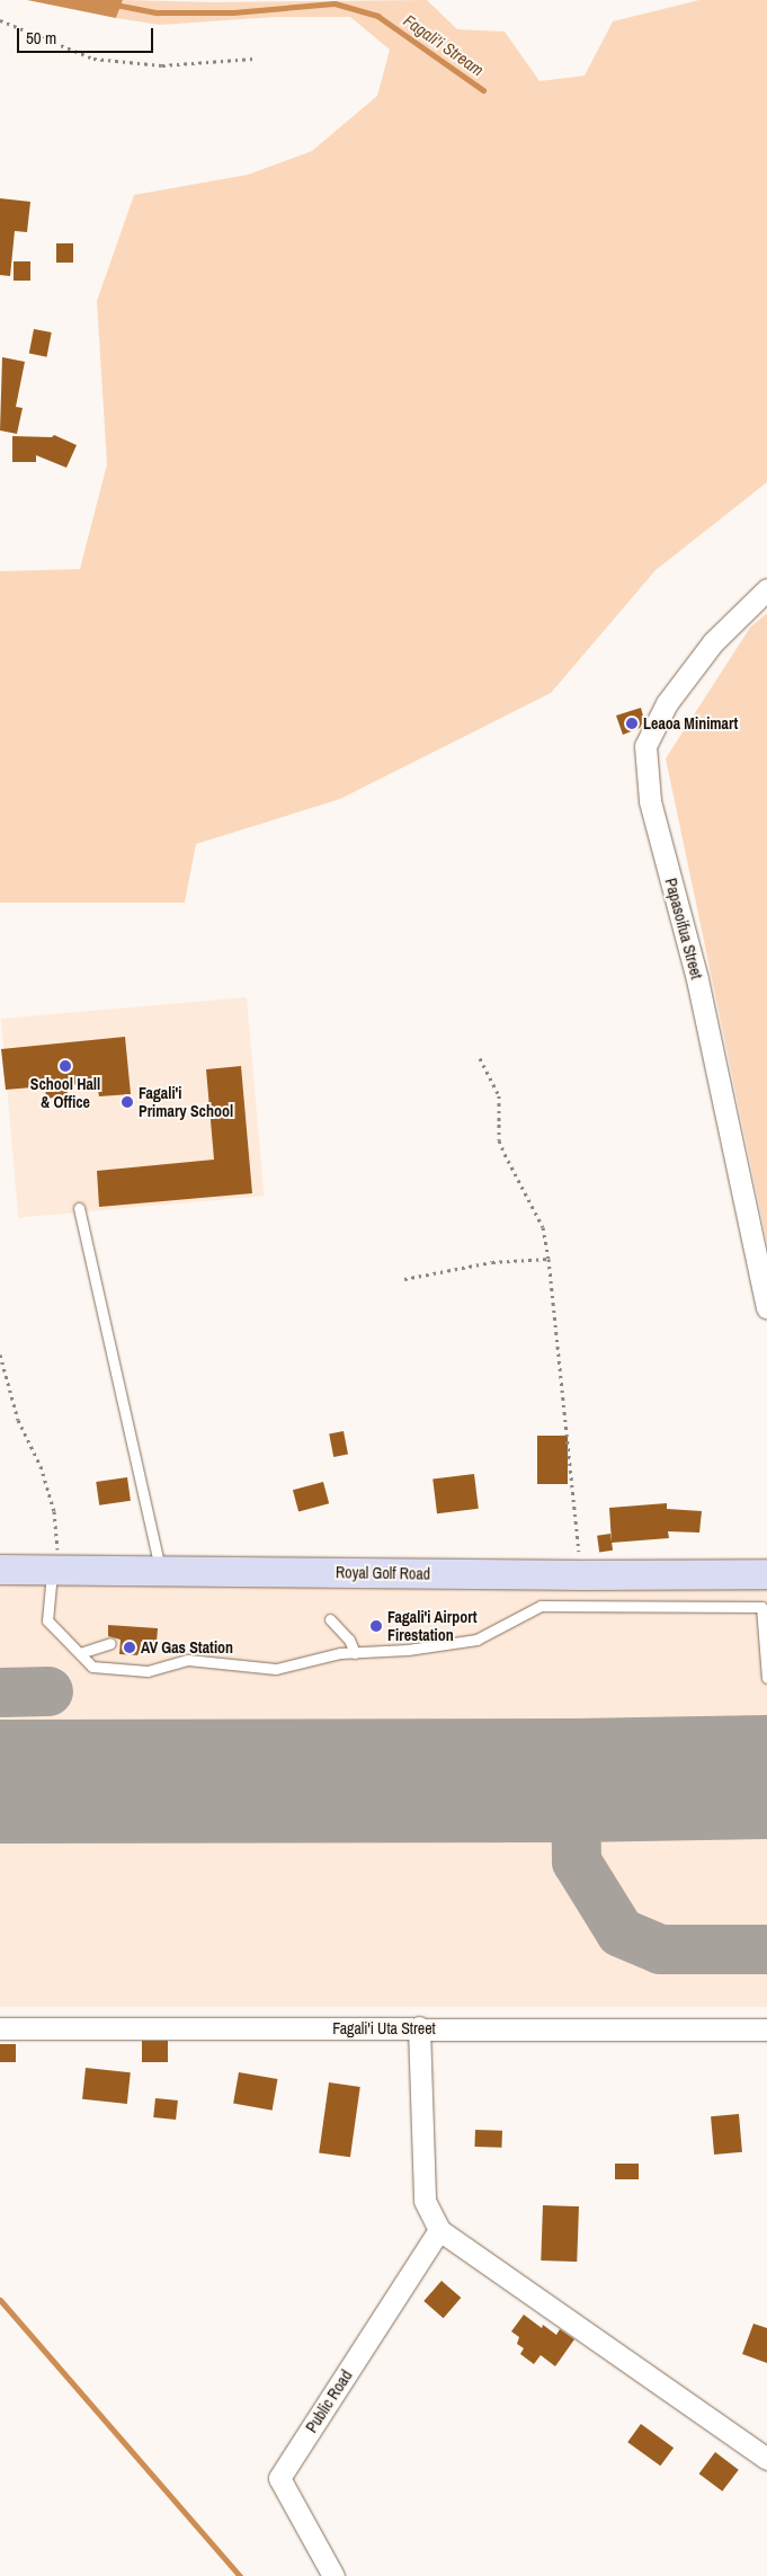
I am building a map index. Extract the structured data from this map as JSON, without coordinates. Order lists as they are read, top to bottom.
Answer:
{
  "streets": {
    "main road": ["Royal Golf Road"],
    "street": ["Papasoifua Street", "Fagali'i Uta Street", "Public Road"]
  },
  "water": ["Fagali'i Stream"],
  "places": [
    "Leaoa Minimart",
    "School Hall & Office",
    "Fagali'i Primary School",
    "Fagali'i Airport Firestation",
    "AV Gas Station"
  ],
  "scale_bar": "50 m"
}
